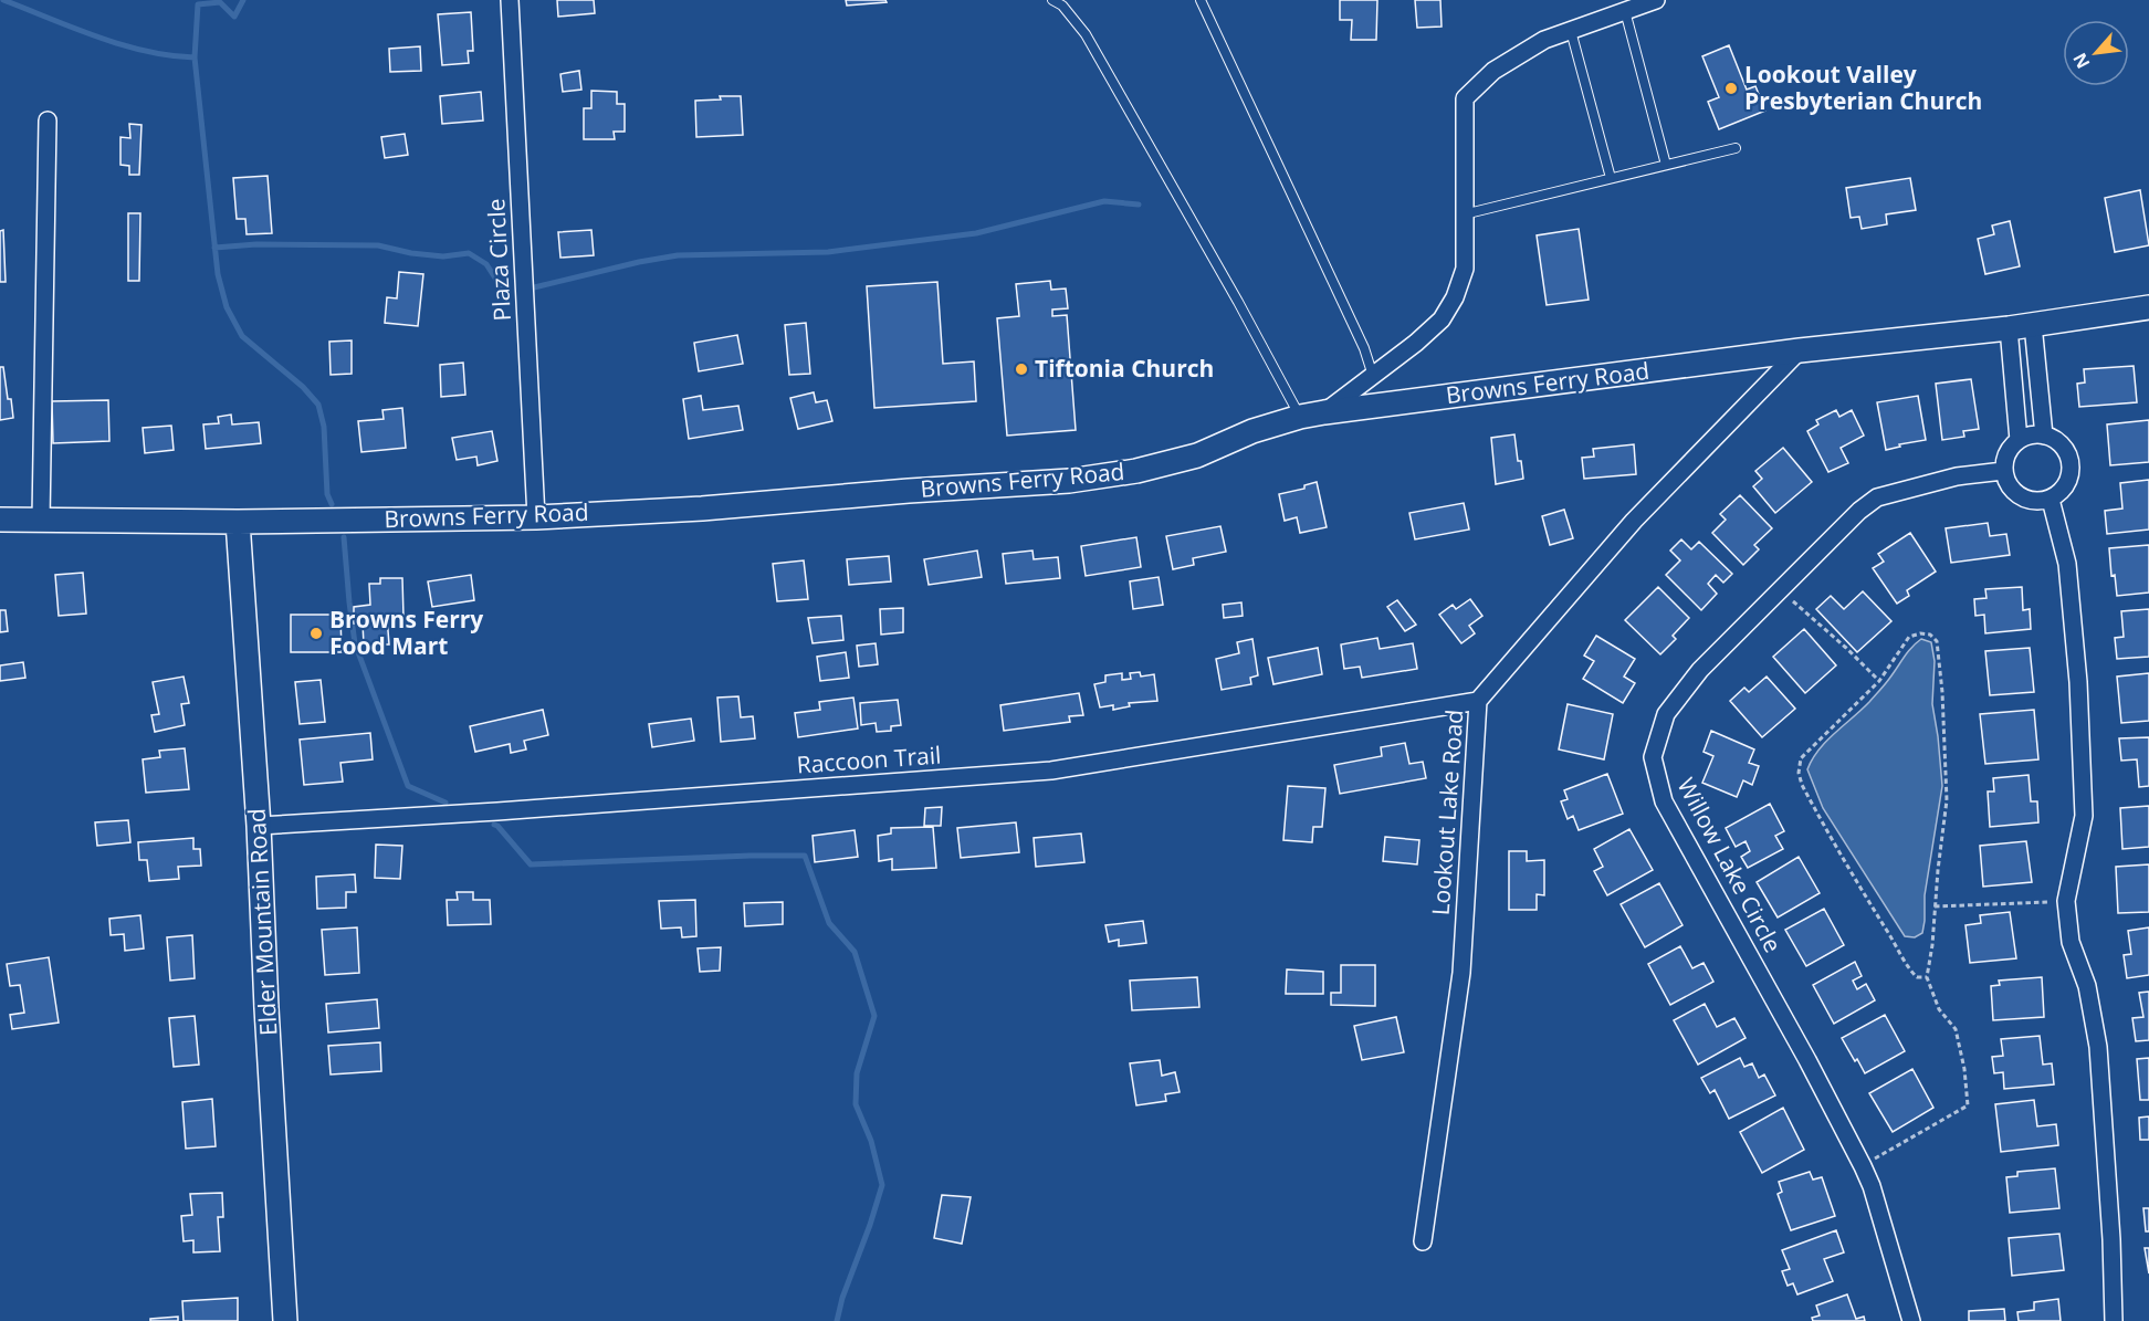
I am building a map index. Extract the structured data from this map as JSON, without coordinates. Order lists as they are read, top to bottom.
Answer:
{
  "streets": {
    "street": [
      "Plaza Circle",
      "Browns Ferry Road",
      "Raccoon Trail",
      "Lookout Lake Road",
      "Willow Lake Circle",
      "Elder Mountain Road"
    ]
  },
  "crossings": [
    ["Plaza Circle", "Browns Ferry Road"],
    ["Browns Ferry Road", "Lookout Lake Road"],
    ["Browns Ferry Road", "Elder Mountain Road"],
    ["Raccoon Trail", "Lookout Lake Road"],
    ["Raccoon Trail", "Elder Mountain Road"]
  ],
  "places": ["Lookout Valley Presbyterian Church", "Tiftonia Church", "Browns Ferry Food Mart"],
  "north": "bottom left"
}
